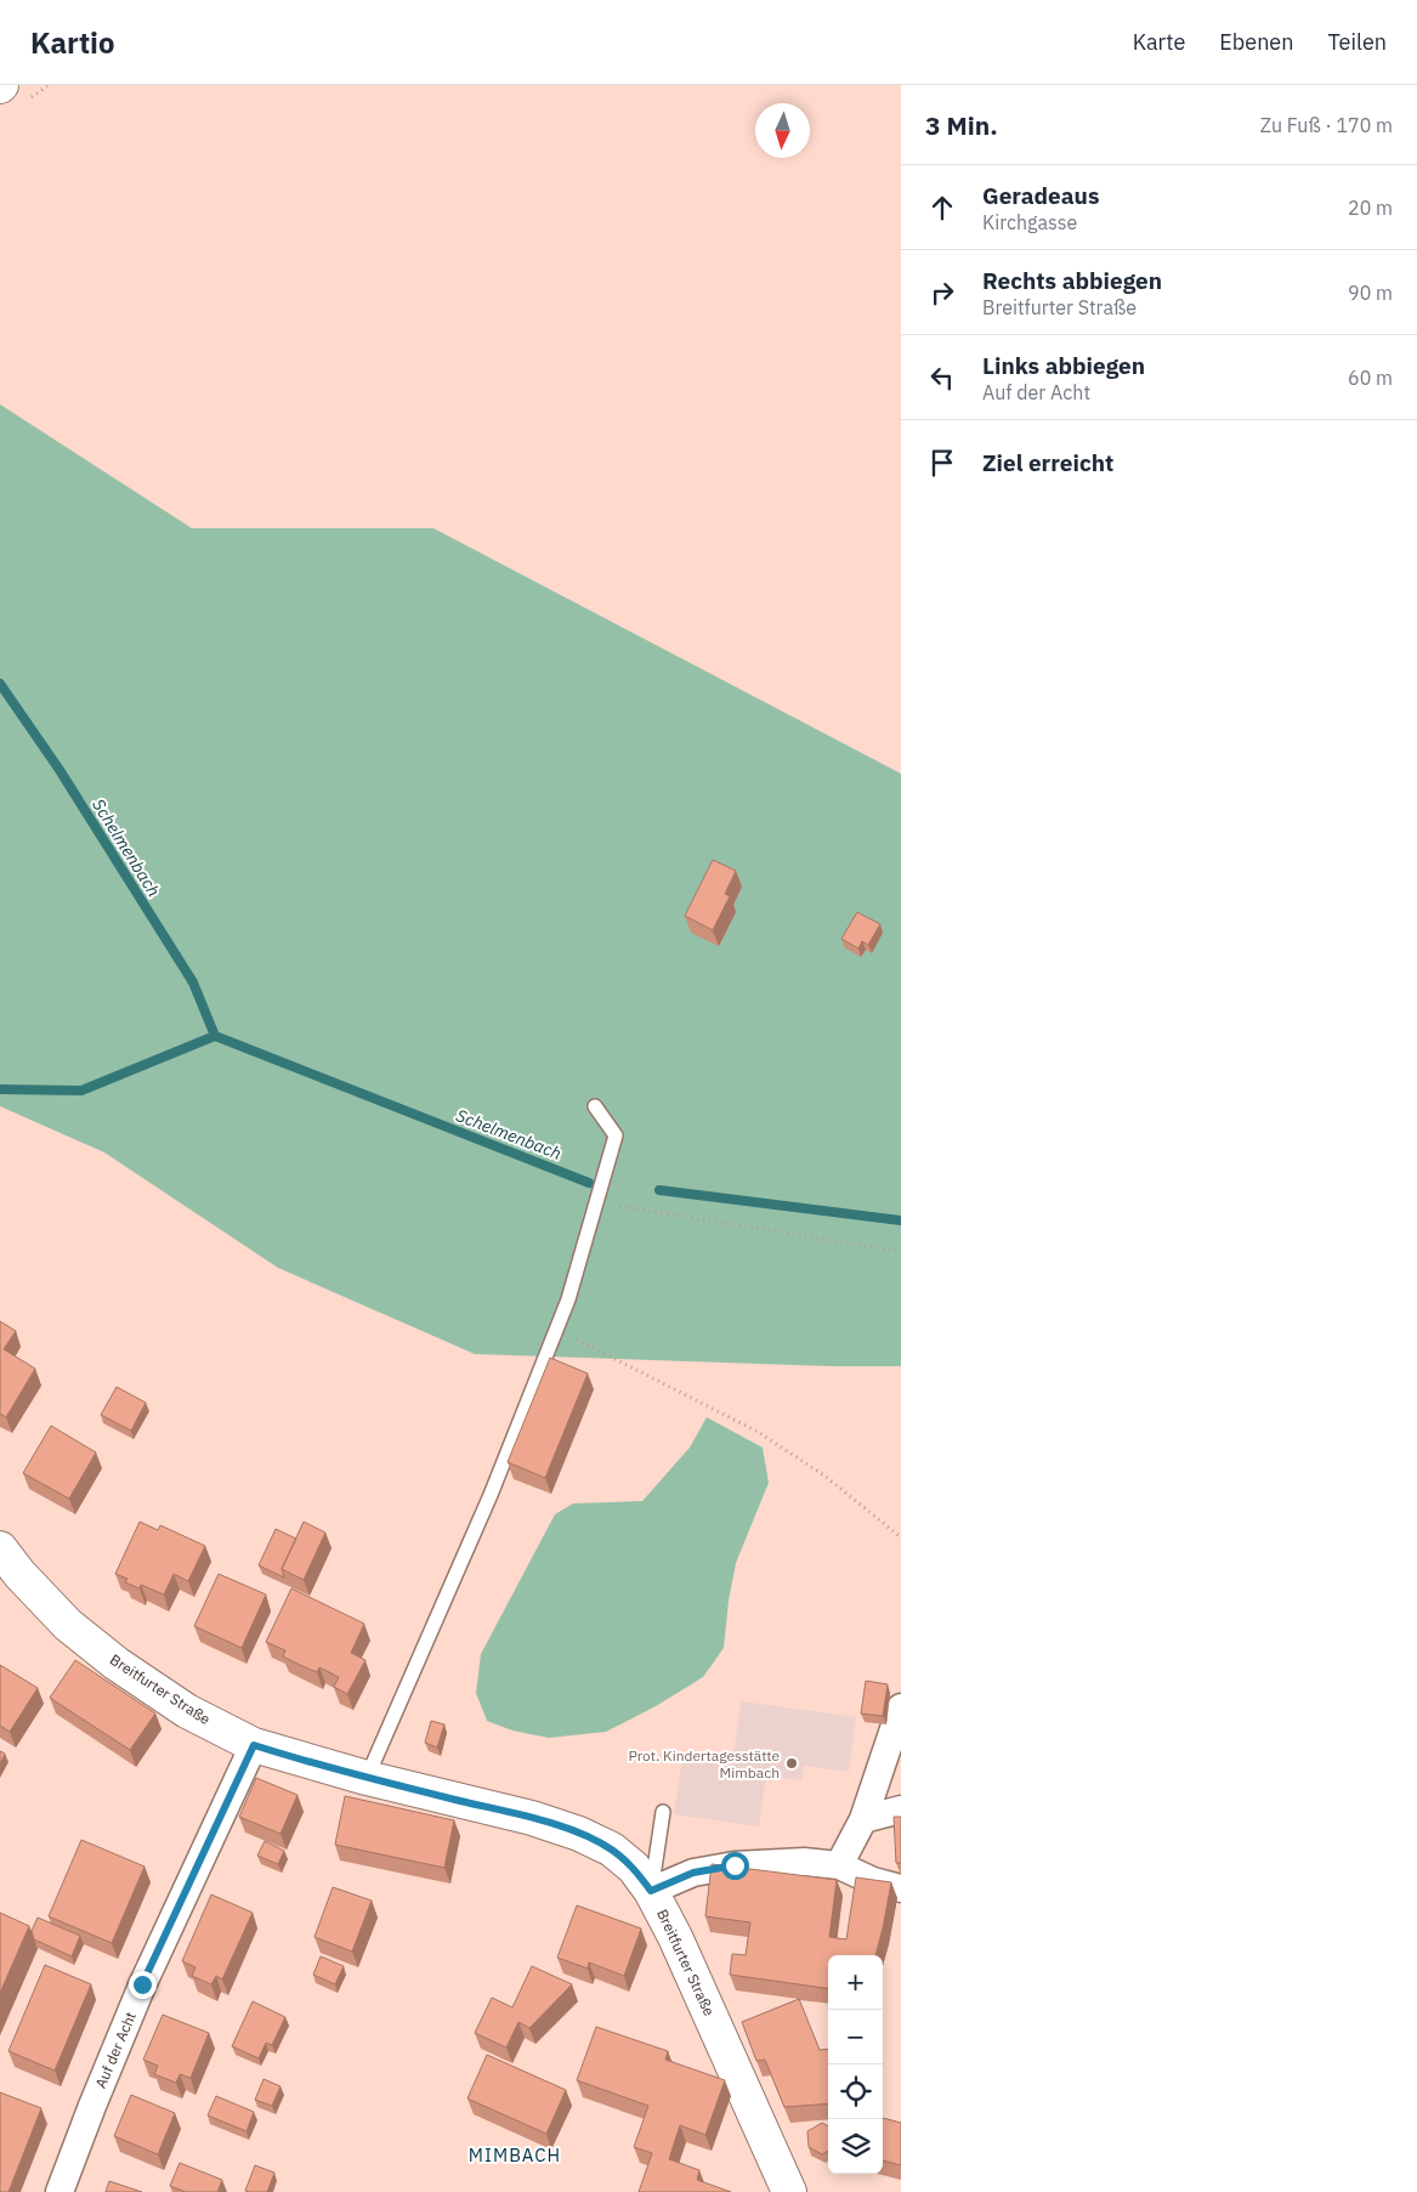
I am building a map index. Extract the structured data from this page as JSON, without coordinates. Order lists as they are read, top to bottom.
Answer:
{
  "streets": {
    "main road": ["Breitfurter Straße"],
    "street": ["Auf der Acht"]
  },
  "crossings": [
    ["Breitfurter Straße", "Auf der Acht"]
  ],
  "districts": ["MIMBACH"],
  "water": ["Schelmenbach"],
  "places": ["Prot. Kindertagesstätte Mimbach"],
  "north": "bottom",
  "page": {
    "header": "Kartio",
    "nav": ["Karte", "Ebenen", "Teilen"],
    "heading": ["3 Min.", "Zu Fuß · 170 m"],
    "list": [
      ["Geradeaus", "Kirchgasse", "20 m"],
      ["Rechts abbiegen", "Breitfurter Straße", "90 m"],
      ["Links abbiegen", "Auf der Acht", "60 m"],
      "Ziel erreicht"
    ],
    "map_buttons": ["+", "−"]
  }
}
